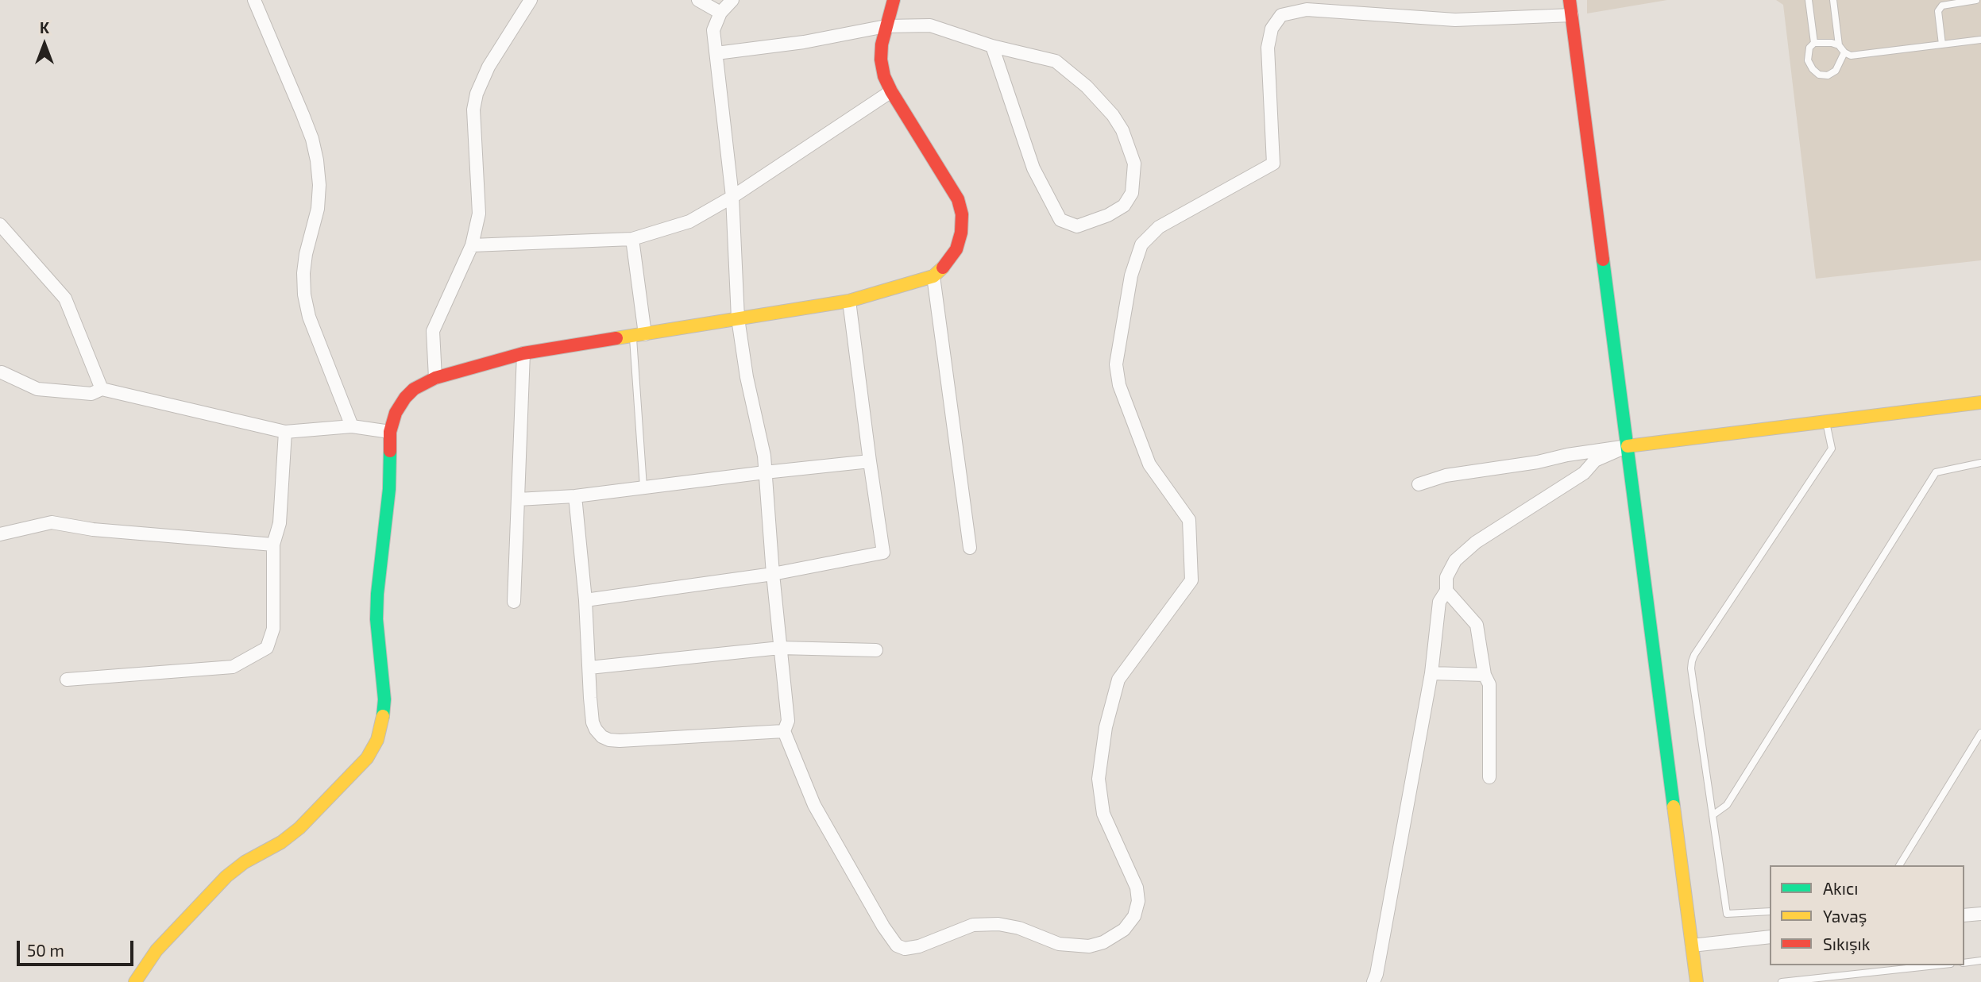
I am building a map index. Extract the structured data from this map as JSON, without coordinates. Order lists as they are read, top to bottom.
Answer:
{
  "legend": ["Akıcı", "Yavaş", "Sıkışık"],
  "scale_bar": "50 m",
  "north": "top"
}
